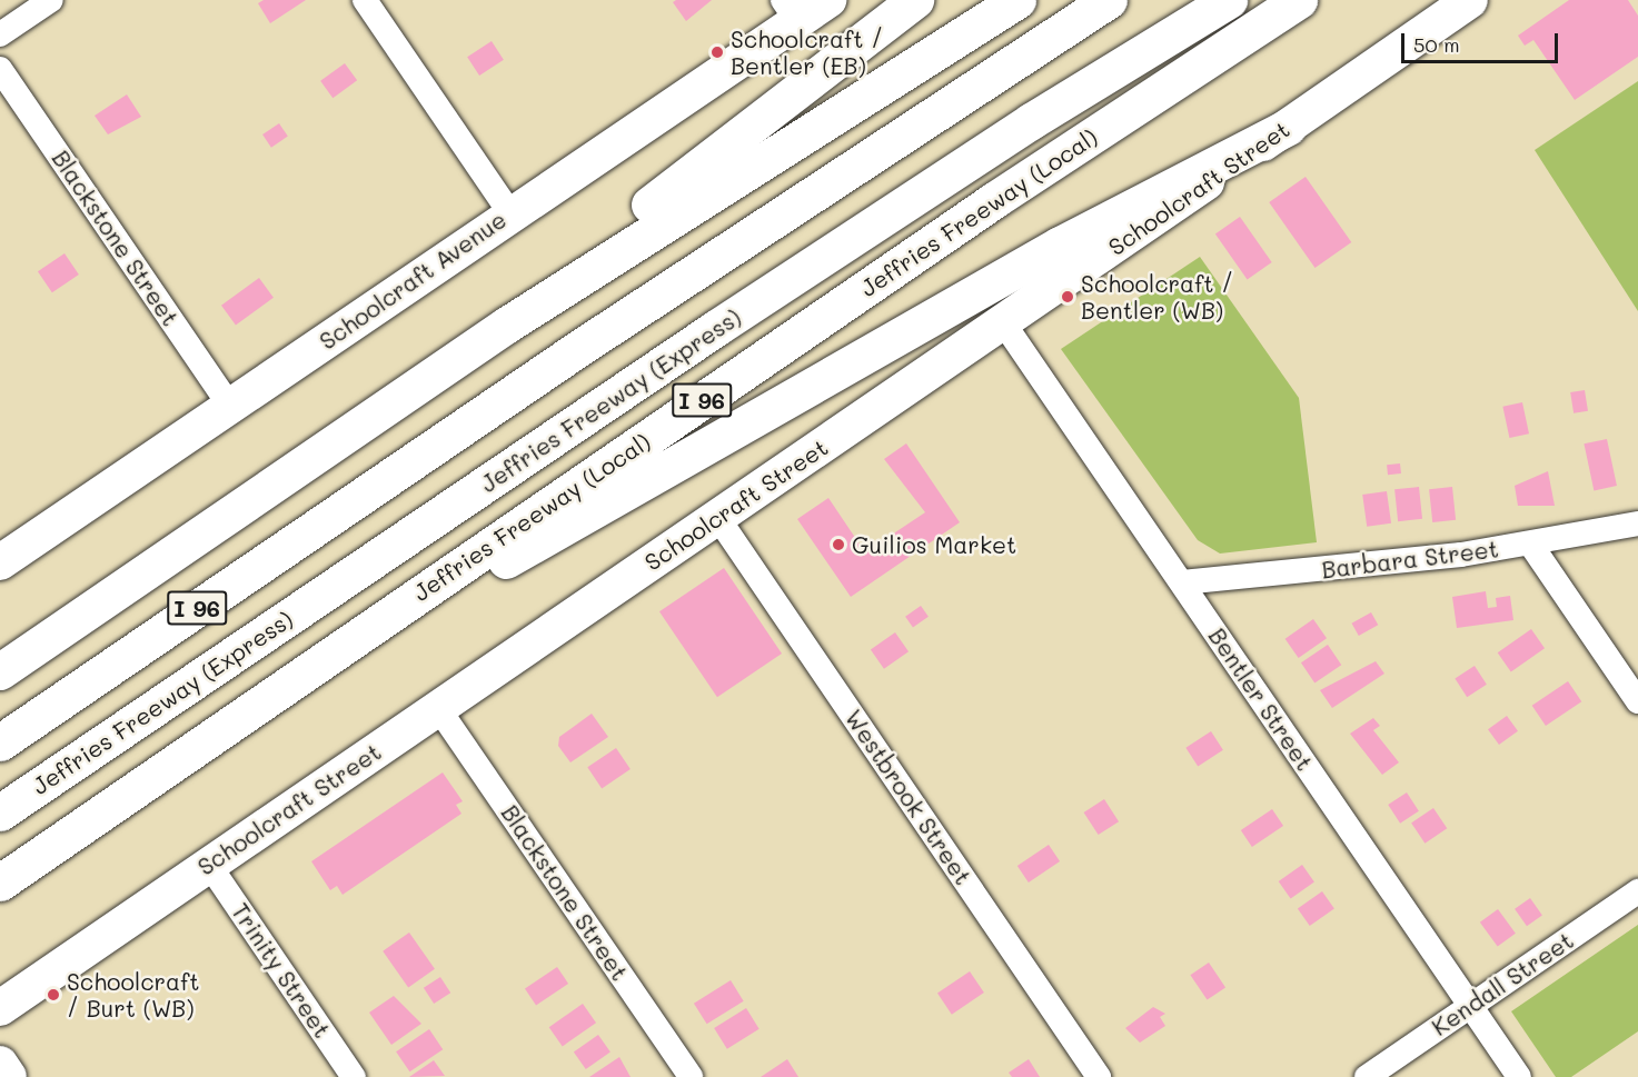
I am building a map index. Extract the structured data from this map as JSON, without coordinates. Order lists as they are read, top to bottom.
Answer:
{
  "streets": {
    "highway": ["Jeffries Freeway (Local)", "Jeffries Freeway (Express)", "I 96"],
    "main road": ["Schoolcraft Street", "Schoolcraft Avenue"],
    "street": [
      "Blackstone Street",
      "Barbara Street",
      "Bentler Street",
      "Westbrook Street",
      "Trinity Street",
      "Kendall Street"
    ]
  },
  "crossings": [
    ["Schoolcraft Street", "Blackstone Street"],
    ["Schoolcraft Street", "Bentler Street"],
    ["Schoolcraft Street", "Westbrook Street"],
    ["Schoolcraft Street", "Trinity Street"],
    ["Blackstone Street", "Schoolcraft Avenue"],
    ["Barbara Street", "Bentler Street"],
    ["Bentler Street", "Kendall Street"]
  ],
  "places": [
    "Schoolcraft / Bentler (EB)",
    "Schoolcraft / Bentler (WB)",
    "Guilios Market",
    "Schoolcraft / Burt (WB)"
  ],
  "scale_bar": "50 m"
}
